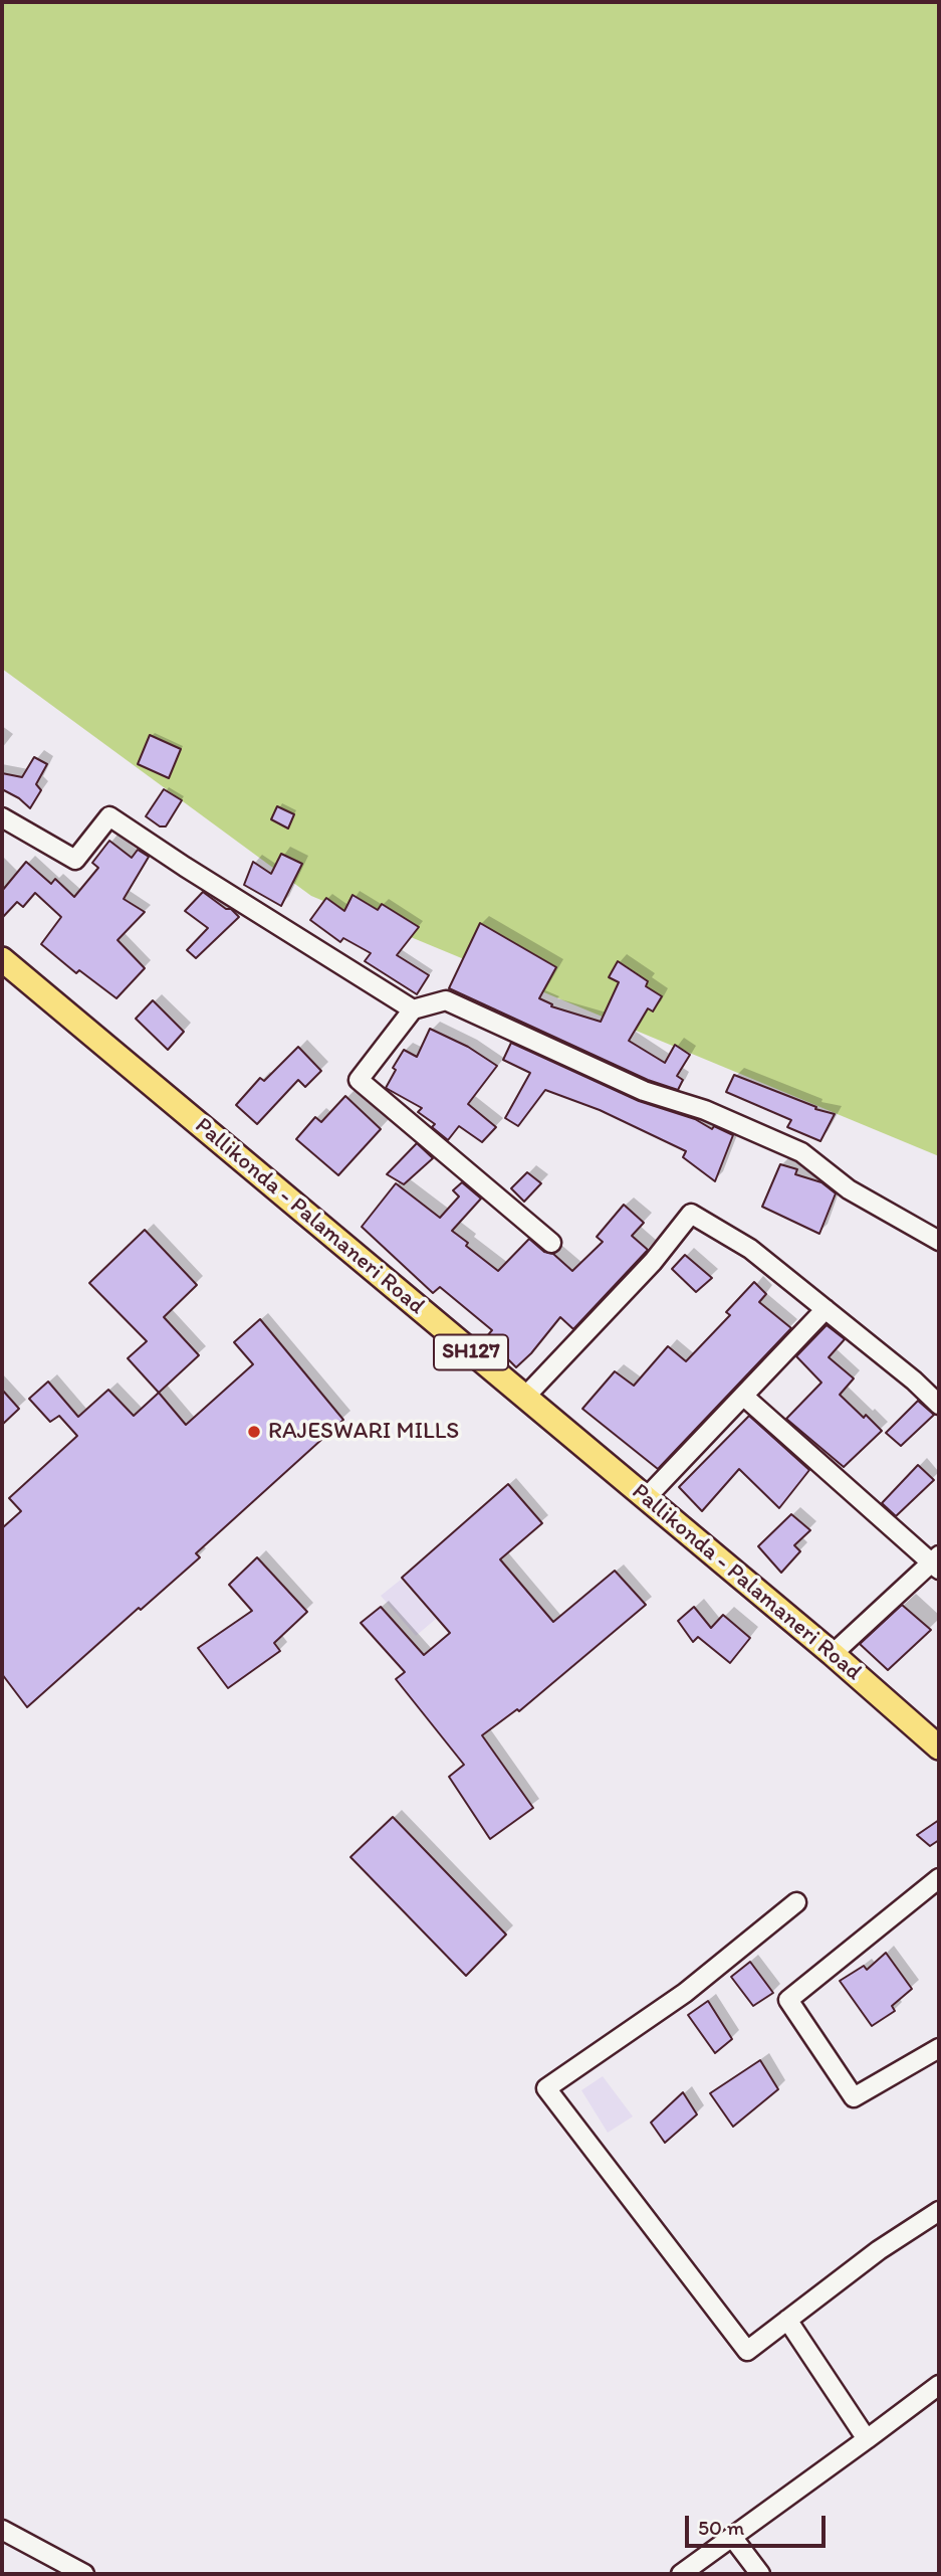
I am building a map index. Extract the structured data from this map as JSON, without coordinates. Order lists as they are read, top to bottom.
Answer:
{
  "streets": {
    "main road": ["Pallikonda - Palamaneri Road", "SH127"]
  },
  "places": ["RAJESWARI MILLS"],
  "scale_bar": "50 m"
}
